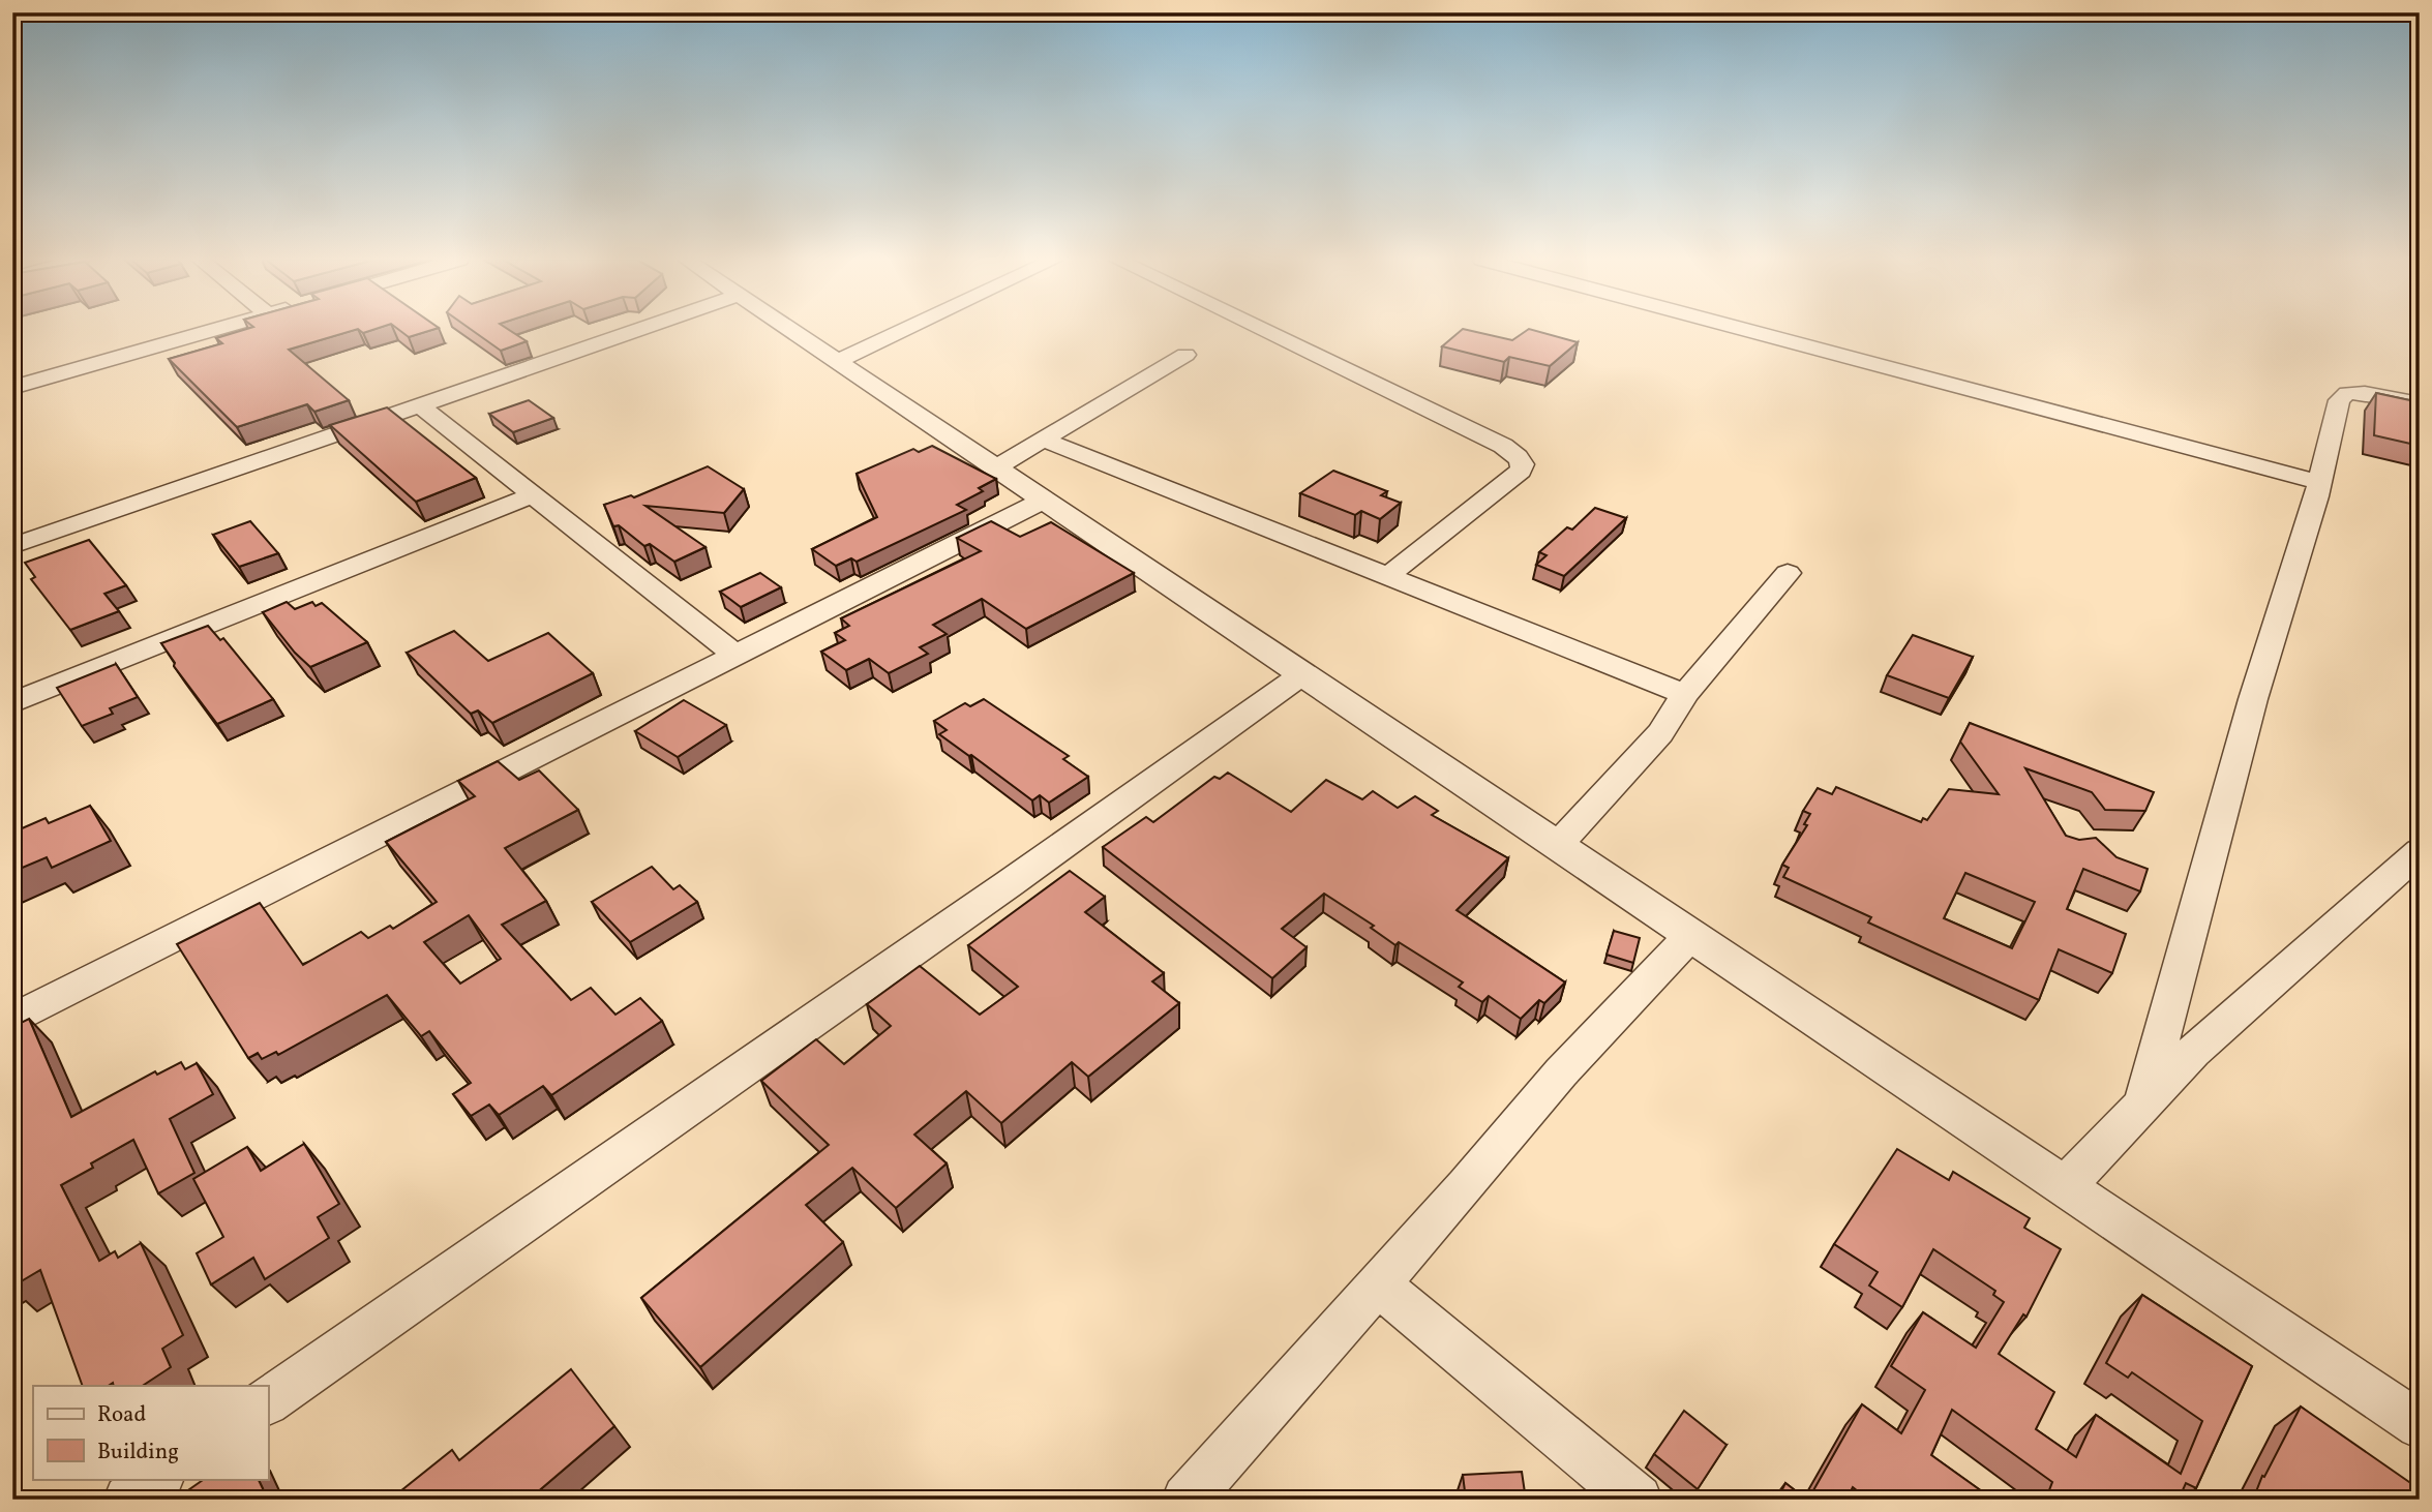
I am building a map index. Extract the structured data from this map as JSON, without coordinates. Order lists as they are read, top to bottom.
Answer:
{
  "legend": ["Road", "Building"]
}
